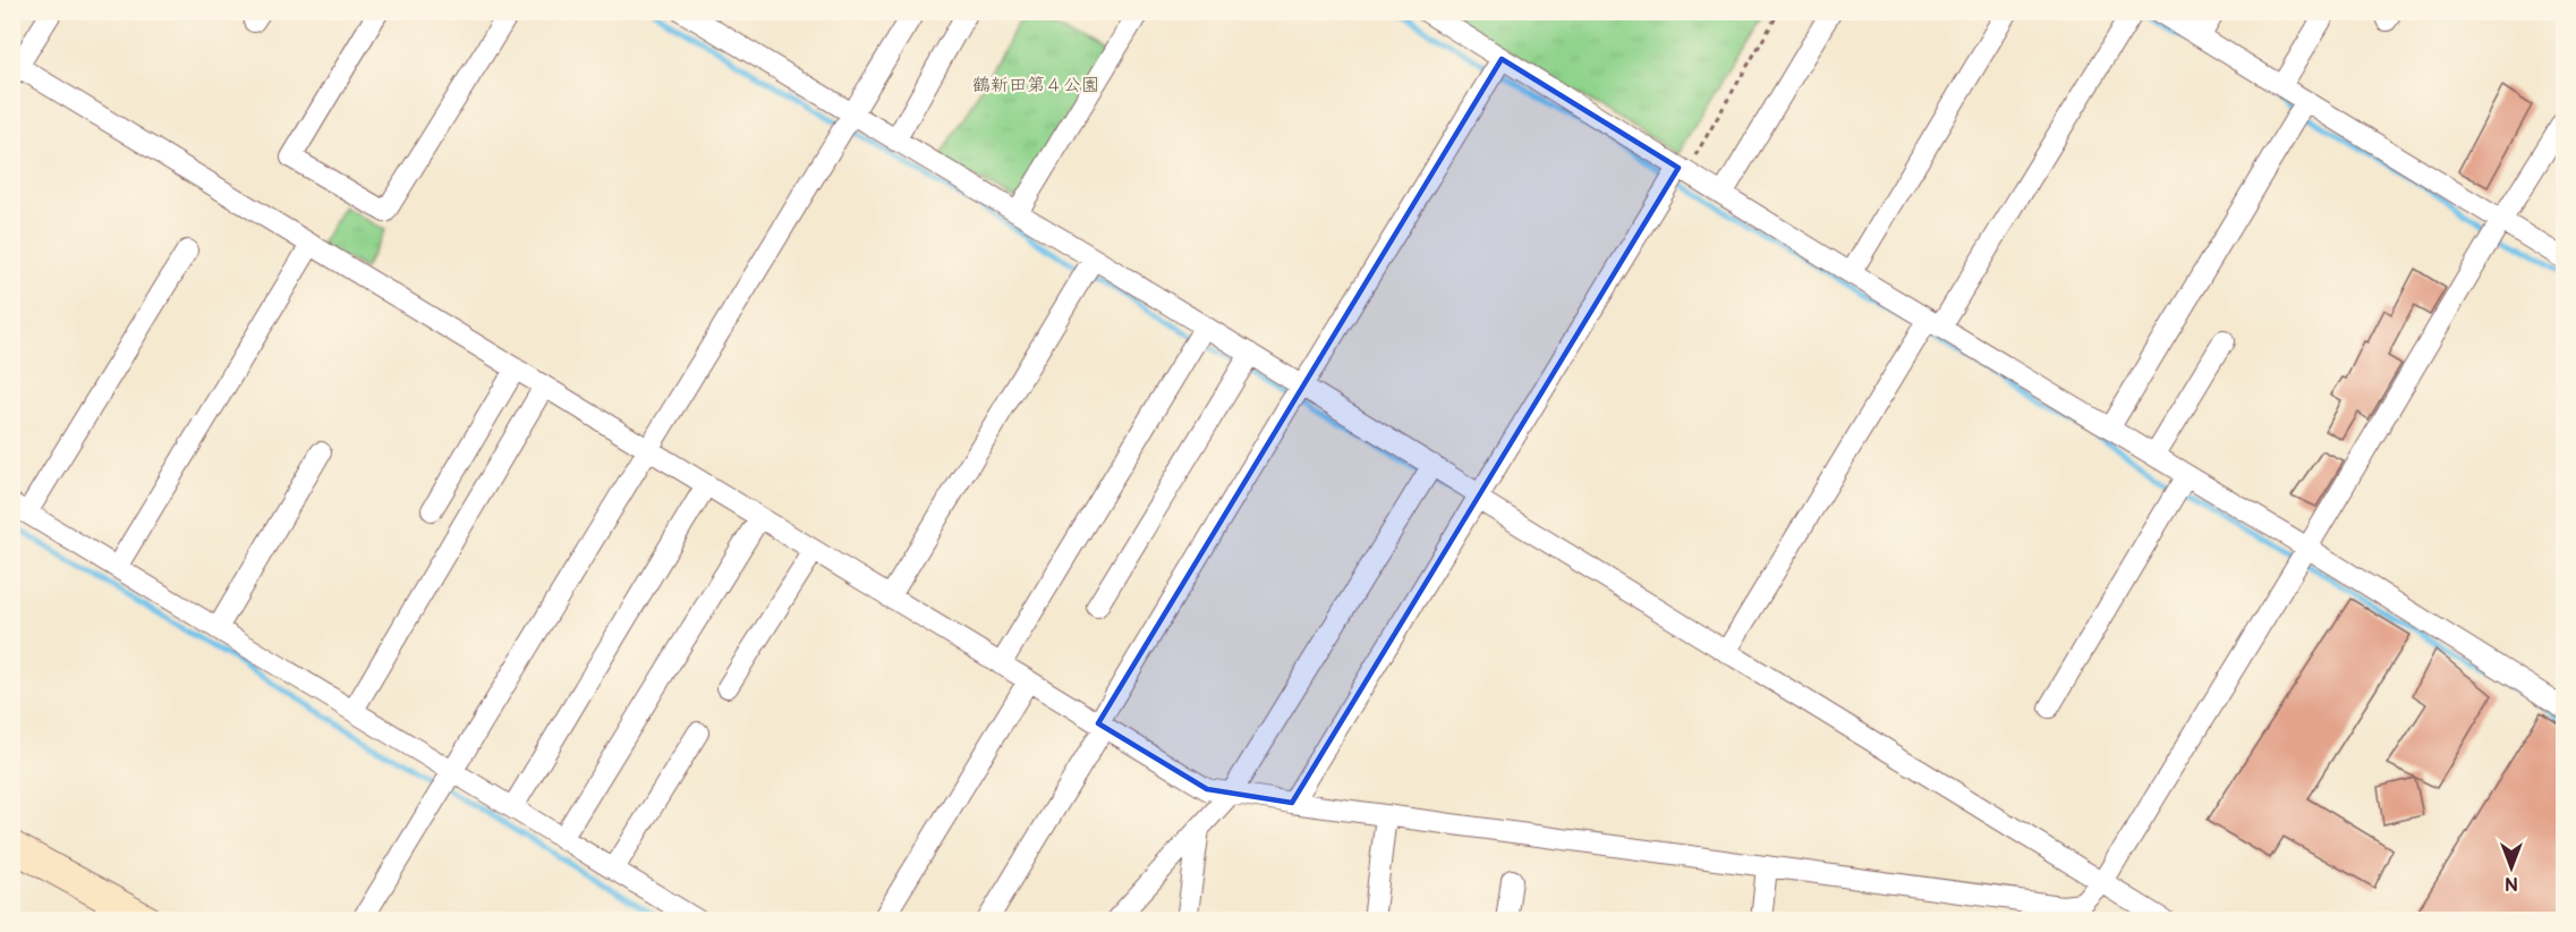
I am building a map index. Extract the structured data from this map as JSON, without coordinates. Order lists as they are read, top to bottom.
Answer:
{
  "parks": ["鶴新田第４公園"],
  "north": "bottom"
}
